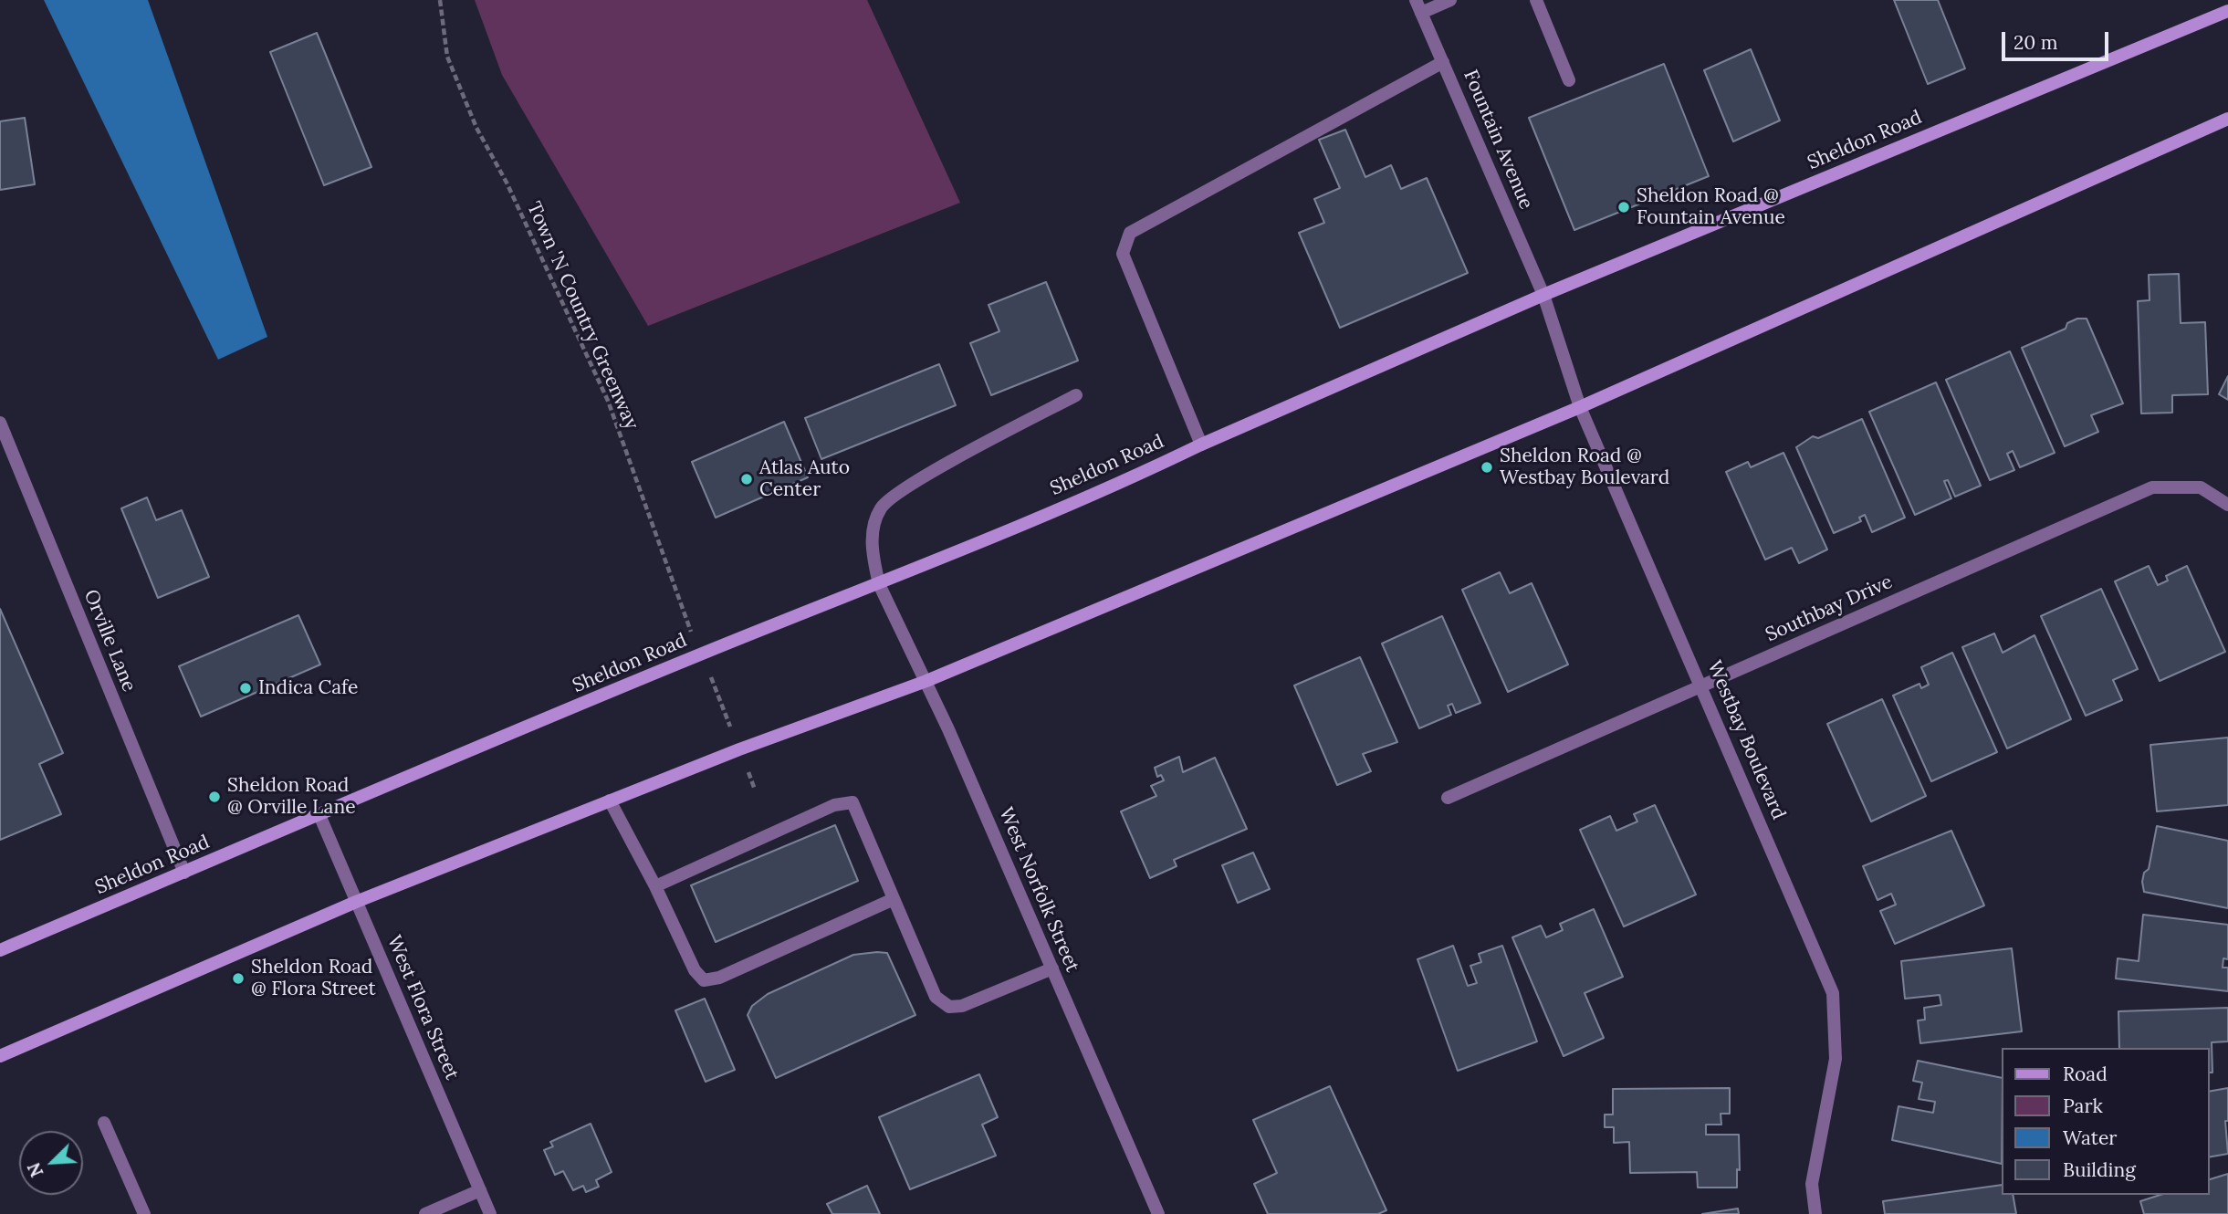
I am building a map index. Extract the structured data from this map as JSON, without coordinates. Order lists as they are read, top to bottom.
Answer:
{
  "streets": {
    "main road": ["Sheldon Road"],
    "street": [
      "Fountain Avenue",
      "Southbay Drive",
      "Orville Lane",
      "Westbay Boulevard",
      "West Norfolk Street",
      "West Flora Street"
    ],
    "path": ["Town 'N Country Greenway"]
  },
  "crossings": [
    ["Fountain Avenue", "Sheldon Road"],
    ["Fountain Avenue", "Westbay Boulevard"],
    ["Sheldon Road", "Town 'N Country Greenway"],
    ["Sheldon Road", "Orville Lane"],
    ["Sheldon Road", "Westbay Boulevard"],
    ["Sheldon Road", "West Norfolk Street"],
    ["Sheldon Road", "West Flora Street"],
    ["Southbay Drive", "Westbay Boulevard"]
  ],
  "places": [
    "Sheldon Road @ Fountain Avenue",
    "Sheldon Road @ Westbay Boulevard",
    "Atlas Auto Center",
    "Indica Cafe",
    "Sheldon Road @ Orville Lane",
    "Sheldon Road @ Flora Street"
  ],
  "legend": [
    "Road",
    "Park",
    "Water",
    "Building"
  ],
  "scale_bar": "20 m",
  "north": "bottom left"
}
